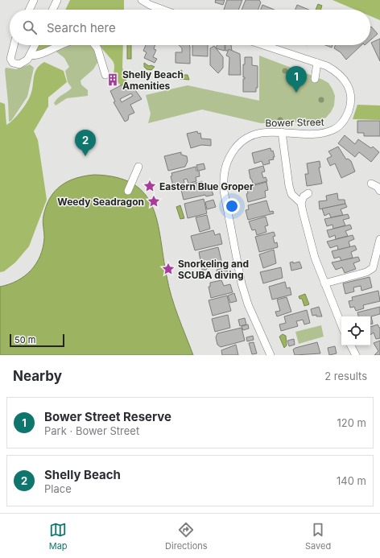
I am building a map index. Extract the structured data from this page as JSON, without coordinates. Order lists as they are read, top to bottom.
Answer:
{
  "streets": {
    "street": ["Bower Street"]
  },
  "places": {
    "building": ["Shelly Beach Amenities"],
    "place": ["Eastern Blue Groper", "Weedy Seadragon", "Snorkeling and SCUBA diving"]
  },
  "scale_bar": "50 m",
  "page": {
    "search": "Search here",
    "pins": ["1", "2"],
    "scale": "50 m",
    "heading": ["Nearby", "2 results"],
    "list": [
      {
        "mark": "1",
        "name": "Bower Street Reserve",
        "note": "Park · Bower Street",
        "value": "120 m"
      },
      {
        "mark": "2",
        "name": "Shelly Beach",
        "note": "Place",
        "value": "140 m"
      }
    ],
    "nav": ["Map", "Directions", "Saved"]
  }
}
